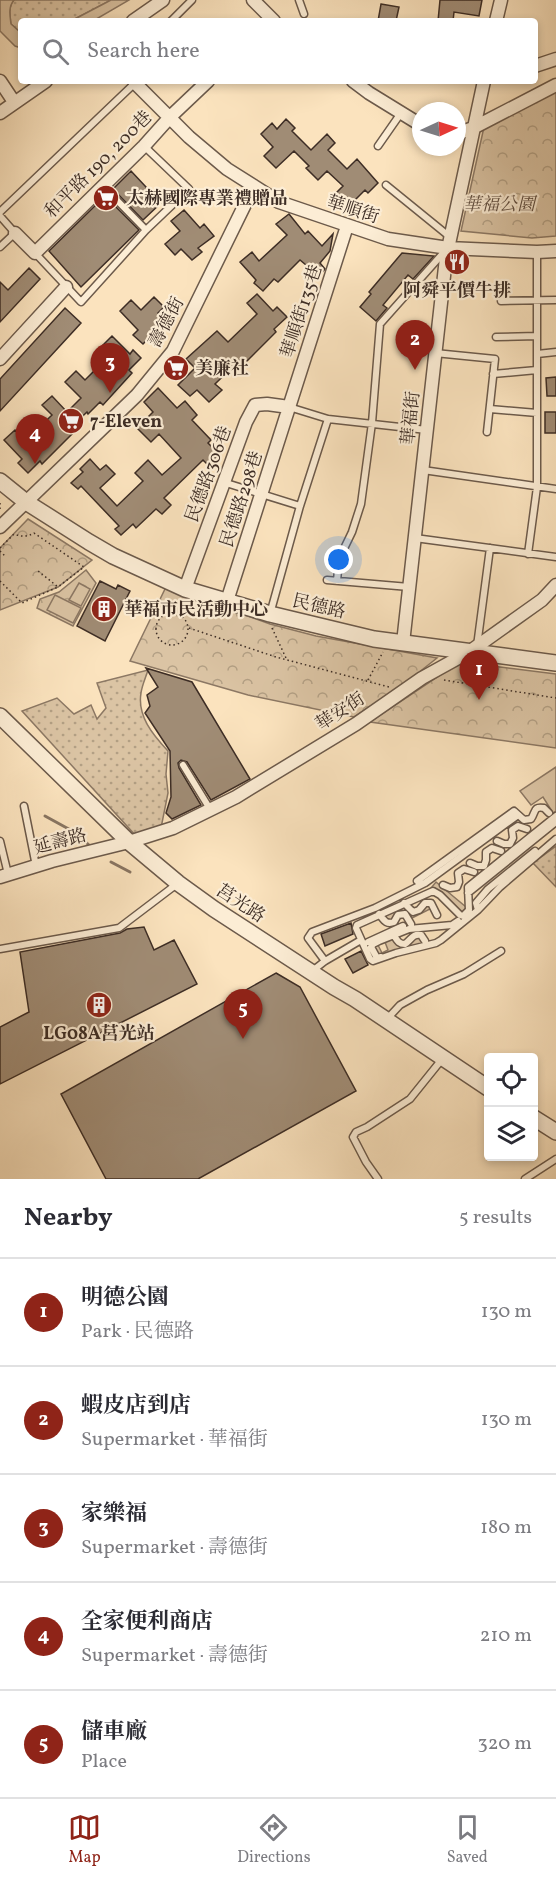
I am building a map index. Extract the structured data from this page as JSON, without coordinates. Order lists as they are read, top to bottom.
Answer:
{
  "streets": {
    "street": [
      "和平路 190, 200巷",
      "華順街",
      "華順街135巷",
      "壽德街",
      "華福街",
      "民德路306巷",
      "民德路298巷",
      "民德路",
      "華安街",
      "延壽路",
      "莒光路"
    ]
  },
  "crossings": [
    ["和平路 190, 200巷", "華順街"],
    ["華順街", "華順街135巷"],
    ["華順街", "壽德街"],
    ["華順街", "華福街"],
    ["華順街135巷", "民德路306巷"],
    ["華順街135巷", "民德路298巷"],
    ["壽德街", "民德路"],
    ["華福街", "民德路"],
    ["民德路306巷", "民德路298巷"],
    ["民德路306巷", "民德路"],
    ["民德路298巷", "民德路"],
    ["民德路", "華安街"],
    ["華安街", "延壽路"],
    ["華安街", "莒光路"],
    ["延壽路", "莒光路"]
  ],
  "parks": ["華福公園"],
  "places": {
    "supermarket": ["太赫國際專業禮贈品", "美廉社", "7-Eleven"],
    "restaurant": ["阿舜平價牛排"],
    "building": ["華福市民活動中心", "LG08A莒光站"]
  },
  "north": "right",
  "page": {
    "search": "Search here",
    "pins": [
      "2",
      "3",
      "4",
      "1",
      "5"
    ],
    "heading": ["Nearby", "5 results"],
    "list": [
      {
        "mark": "1",
        "name": "明德公園",
        "note": "Park · 民德路",
        "value": "130 m"
      },
      {
        "mark": "2",
        "name": "蝦皮店到店",
        "note": "Supermarket · 華福街",
        "value": "130 m"
      },
      {
        "mark": "3",
        "name": "家樂福",
        "note": "Supermarket · 壽德街",
        "value": "180 m"
      },
      {
        "mark": "4",
        "name": "全家便利商店",
        "note": "Supermarket · 壽德街",
        "value": "210 m"
      },
      {
        "mark": "5",
        "name": "儲車廠",
        "note": "Place",
        "value": "320 m"
      }
    ],
    "nav": ["Map", "Directions", "Saved"]
  }
}
